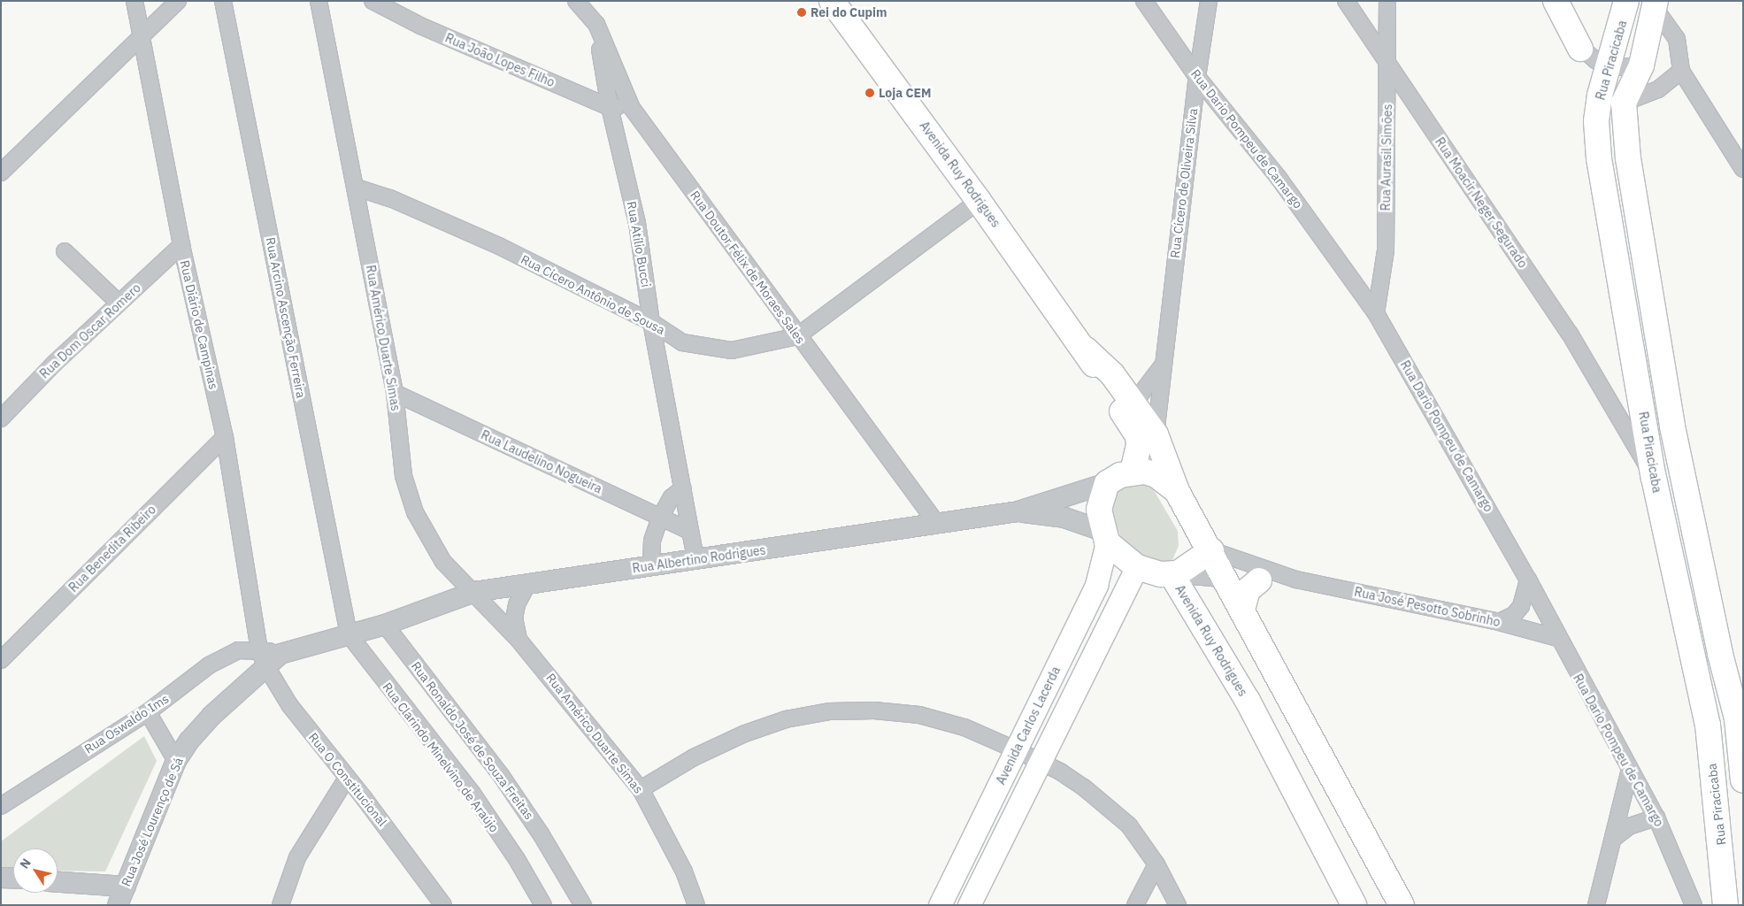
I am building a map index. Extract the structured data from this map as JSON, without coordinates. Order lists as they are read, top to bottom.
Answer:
{
  "streets": {
    "main road": ["Rua Piracicaba", "Avenida Ruy Rodrigues", "Avenida Carlos Lacerda"],
    "street": [
      "Rua João Lopes Filho",
      "Rua Dario Pompeu de Camargo",
      "Rua Aurasil Simões",
      "Rua Cícero de Oliveira Silva",
      "Rua Moacir Neger Segurado",
      "Rua Atílio Bucci",
      "Rua Doutor Félix de Moraes Sales",
      "Rua Cícero Antônio de Sousa",
      "Rua Arcino Ascenção Ferreira",
      "Rua Diário de Campinas",
      "Rua Dom Oscar Romero",
      "Rua Américo Duarte Simas",
      "Rua Laudelino Nogueira",
      "Rua Benedita Ribeiro",
      "Rua Albertino Rodrigues",
      "Rua José Pesotto Sobrinho",
      "Rua Oswaldo Ims",
      "Rua Ronaldo José de Souza Freitas",
      "Rua Clarindo Minelvino de Araújo",
      "Rua O Constitucional",
      "Rua José Lourenço de Sá"
    ]
  },
  "crossings": [
    ["Rua João Lopes Filho", "Rua Atílio Bucci"],
    ["Rua João Lopes Filho", "Rua Doutor Félix de Moraes Sales"],
    ["Rua Piracicaba", "Rua Moacir Neger Segurado"],
    ["Rua Dario Pompeu de Camargo", "Rua Aurasil Simões"],
    ["Rua Dario Pompeu de Camargo", "Rua Cícero de Oliveira Silva"],
    ["Rua Dario Pompeu de Camargo", "Rua José Pesotto Sobrinho"],
    ["Rua Aurasil Simões", "Rua Moacir Neger Segurado"],
    ["Avenida Ruy Rodrigues", "Rua Cícero de Oliveira Silva"],
    ["Avenida Ruy Rodrigues", "Rua Cícero Antônio de Sousa"],
    ["Avenida Ruy Rodrigues", "Rua Albertino Rodrigues"],
    ["Avenida Ruy Rodrigues", "Rua José Pesotto Sobrinho"],
    ["Avenida Ruy Rodrigues", "Avenida Carlos Lacerda"],
    ["Rua Atílio Bucci", "Rua Doutor Félix de Moraes Sales"],
    ["Rua Atílio Bucci", "Rua Cícero Antônio de Sousa"],
    ["Rua Atílio Bucci", "Rua Laudelino Nogueira"],
    ["Rua Atílio Bucci", "Rua Albertino Rodrigues"],
    ["Rua Doutor Félix de Moraes Sales", "Rua Cícero Antônio de Sousa"],
    ["Rua Doutor Félix de Moraes Sales", "Rua Albertino Rodrigues"],
    ["Rua Cícero Antônio de Sousa", "Rua Américo Duarte Simas"],
    ["Rua Arcino Ascenção Ferreira", "Rua Oswaldo Ims"],
    ["Rua Arcino Ascenção Ferreira", "Rua Clarindo Minelvino de Araújo"],
    ["Rua Diário de Campinas", "Rua Dom Oscar Romero"],
    ["Rua Diário de Campinas", "Rua Benedita Ribeiro"],
    ["Rua Diário de Campinas", "Rua Oswaldo Ims"],
    ["Rua Diário de Campinas", "Rua O Constitucional"],
    ["Rua Diário de Campinas", "Rua José Lourenço de Sá"],
    ["Rua Américo Duarte Simas", "Rua Laudelino Nogueira"],
    ["Rua Américo Duarte Simas", "Rua Albertino Rodrigues"],
    ["Rua Albertino Rodrigues", "Rua José Pesotto Sobrinho"],
    ["Rua Albertino Rodrigues", "Rua Oswaldo Ims"],
    ["Rua Albertino Rodrigues", "Avenida Carlos Lacerda"],
    ["Rua Albertino Rodrigues", "Rua Ronaldo José de Souza Freitas"],
    ["Rua José Pesotto Sobrinho", "Avenida Carlos Lacerda"],
    ["Rua Oswaldo Ims", "Rua Ronaldo José de Souza Freitas"],
    ["Rua Oswaldo Ims", "Rua Clarindo Minelvino de Araújo"],
    ["Rua Oswaldo Ims", "Rua O Constitucional"],
    ["Rua Oswaldo Ims", "Rua José Lourenço de Sá"],
    ["Rua O Constitucional", "Rua José Lourenço de Sá"]
  ],
  "places": ["Rei do Cupim", "Loja CEM"],
  "north": "top left"
}
